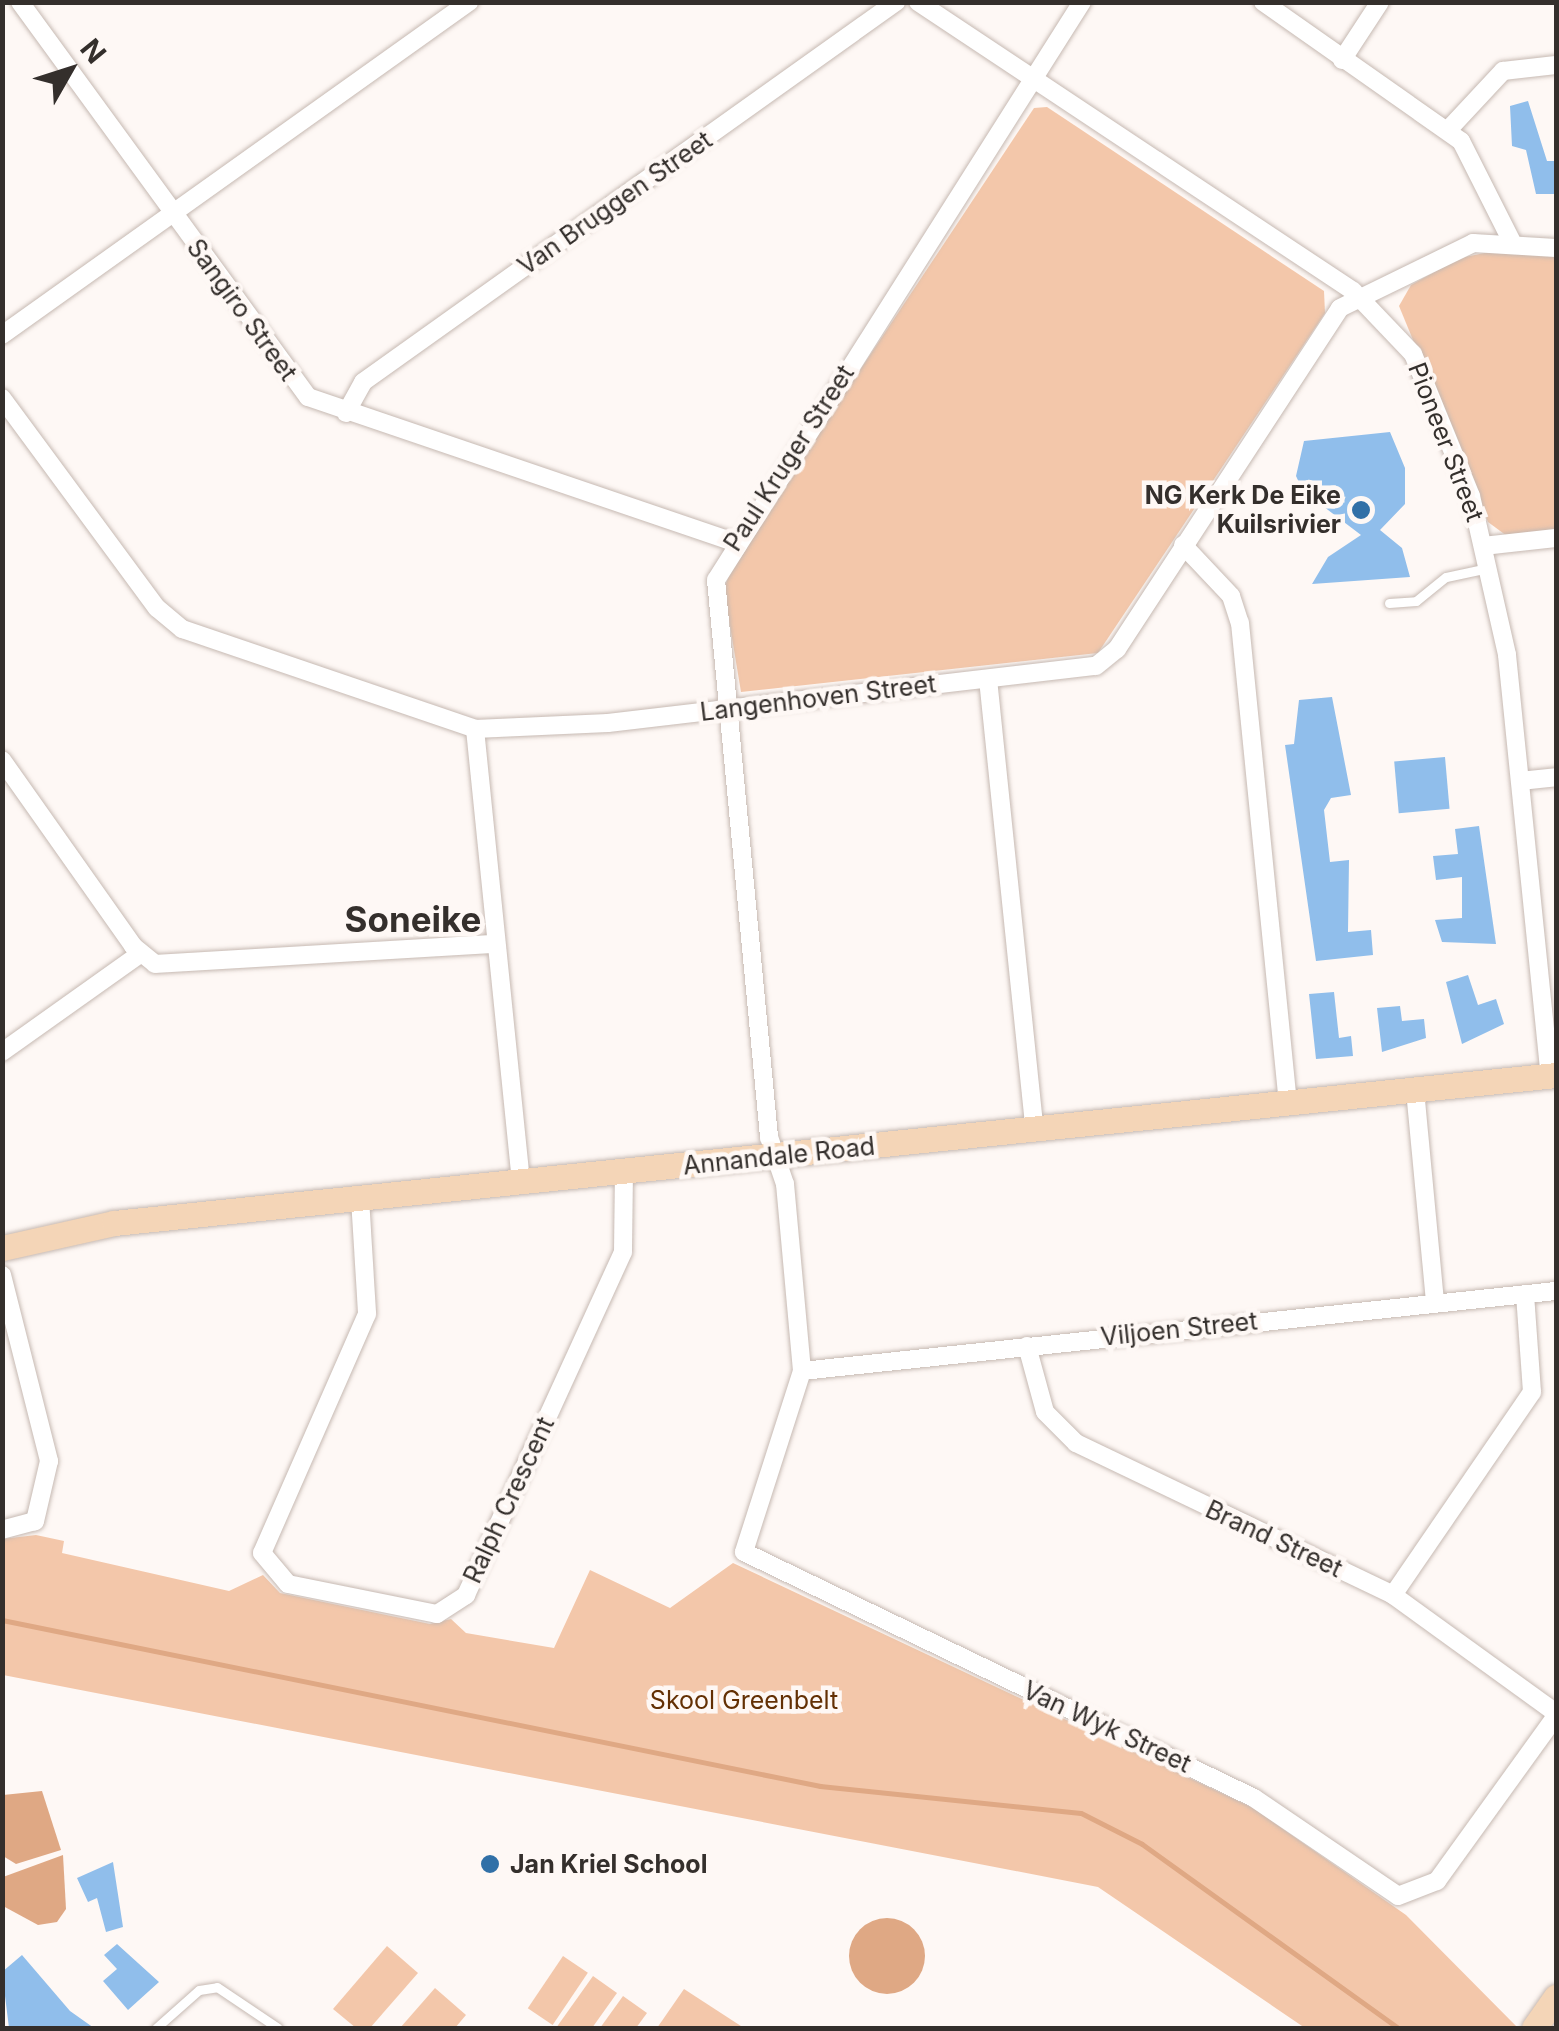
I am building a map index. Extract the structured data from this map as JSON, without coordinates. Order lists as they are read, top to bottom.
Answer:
{
  "streets": {
    "street": [
      "Van Bruggen Street",
      "Sangiro Street",
      "Pioneer Street",
      "Paul Kruger Street",
      "Langenhoven Street",
      "Annandale Road",
      "Viljoen Street",
      "Ralph Crescent",
      "Brand Street",
      "Van Wyk Street"
    ]
  },
  "crossings": [
    ["Van Bruggen Street", "Sangiro Street"],
    ["Sangiro Street", "Paul Kruger Street"],
    ["Pioneer Street", "Paul Kruger Street"],
    ["Pioneer Street", "Langenhoven Street"],
    ["Pioneer Street", "Annandale Road"],
    ["Paul Kruger Street", "Langenhoven Street"],
    ["Paul Kruger Street", "Annandale Road"],
    ["Paul Kruger Street", "Viljoen Street"],
    ["Paul Kruger Street", "Van Wyk Street"],
    ["Annandale Road", "Ralph Crescent"],
    ["Viljoen Street", "Brand Street"],
    ["Viljoen Street", "Van Wyk Street"],
    ["Brand Street", "Van Wyk Street"]
  ],
  "districts": ["Soneike"],
  "parks": ["Skool Greenbelt"],
  "places": ["NG Kerk De Eike Kuilsrivier", "Jan Kriel School"],
  "north": "top right"
}
